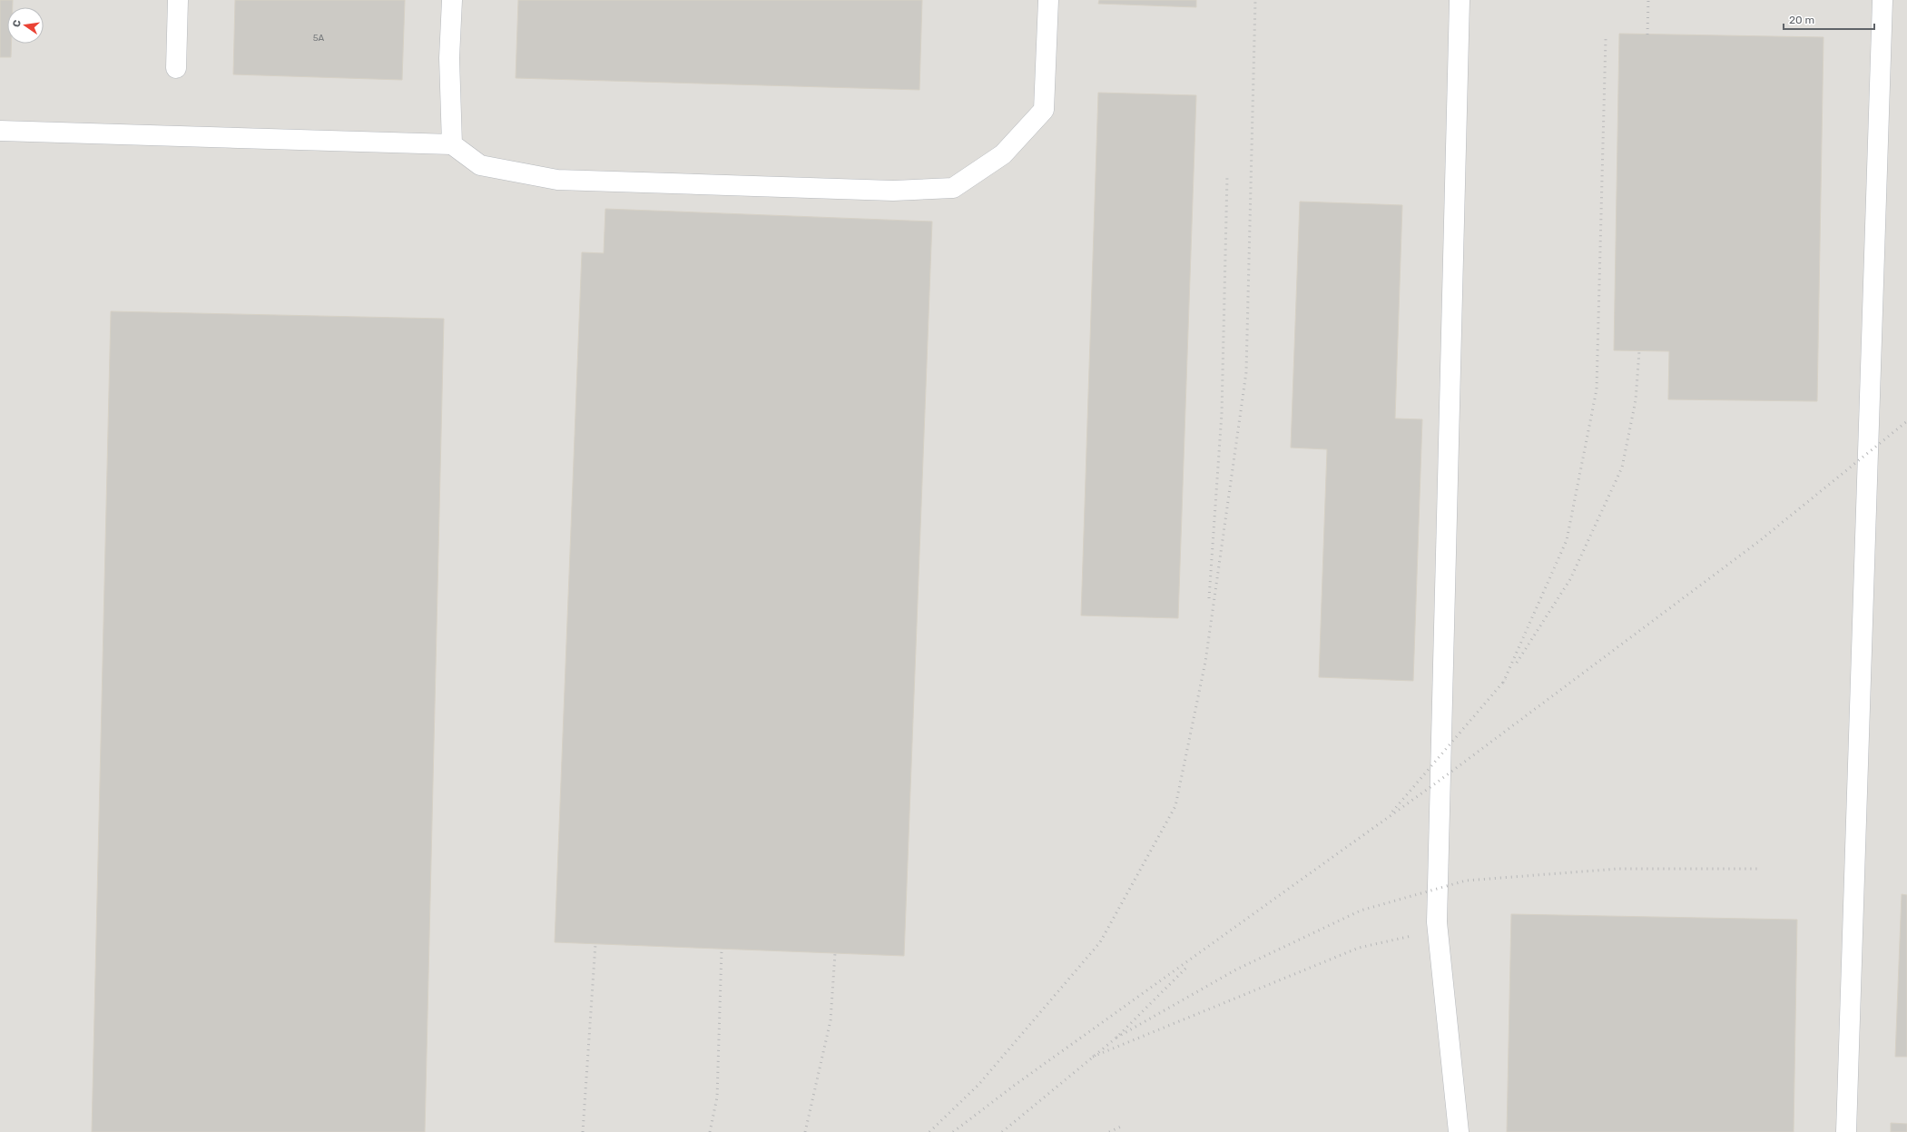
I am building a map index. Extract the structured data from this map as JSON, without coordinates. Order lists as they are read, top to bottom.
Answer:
{
  "house_numbers": ["5А"],
  "scale_bar": "20 m",
  "north": "left"
}
